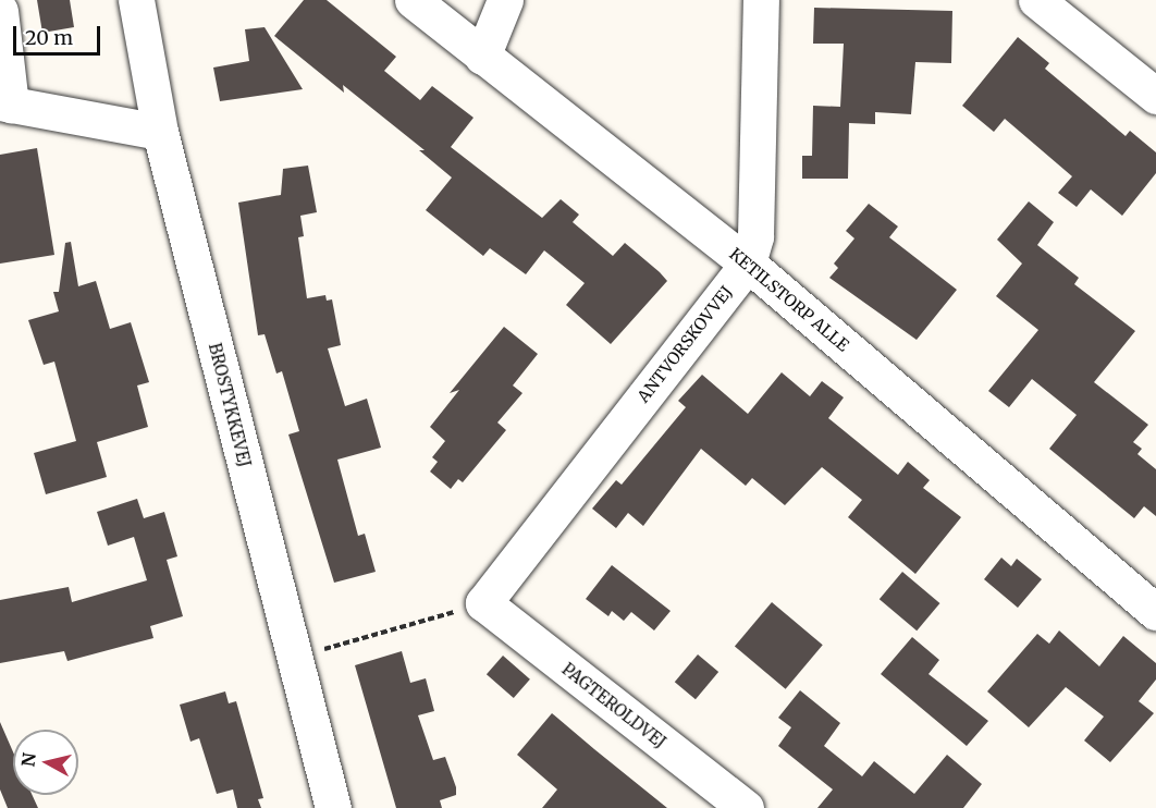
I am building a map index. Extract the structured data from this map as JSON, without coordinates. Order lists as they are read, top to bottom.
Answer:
{
  "streets": {
    "street": [
      "KETILSTORP ALLE",
      "ANTVORSKOVVEJ",
      "BROSTYKKEVEJ",
      "PAGTEROLDVEJ"
    ]
  },
  "crossings": [
    ["KETILSTORP ALLE", "ANTVORSKOVVEJ"],
    ["ANTVORSKOVVEJ", "PAGTEROLDVEJ"]
  ],
  "scale_bar": "20 m",
  "north": "left"
}
